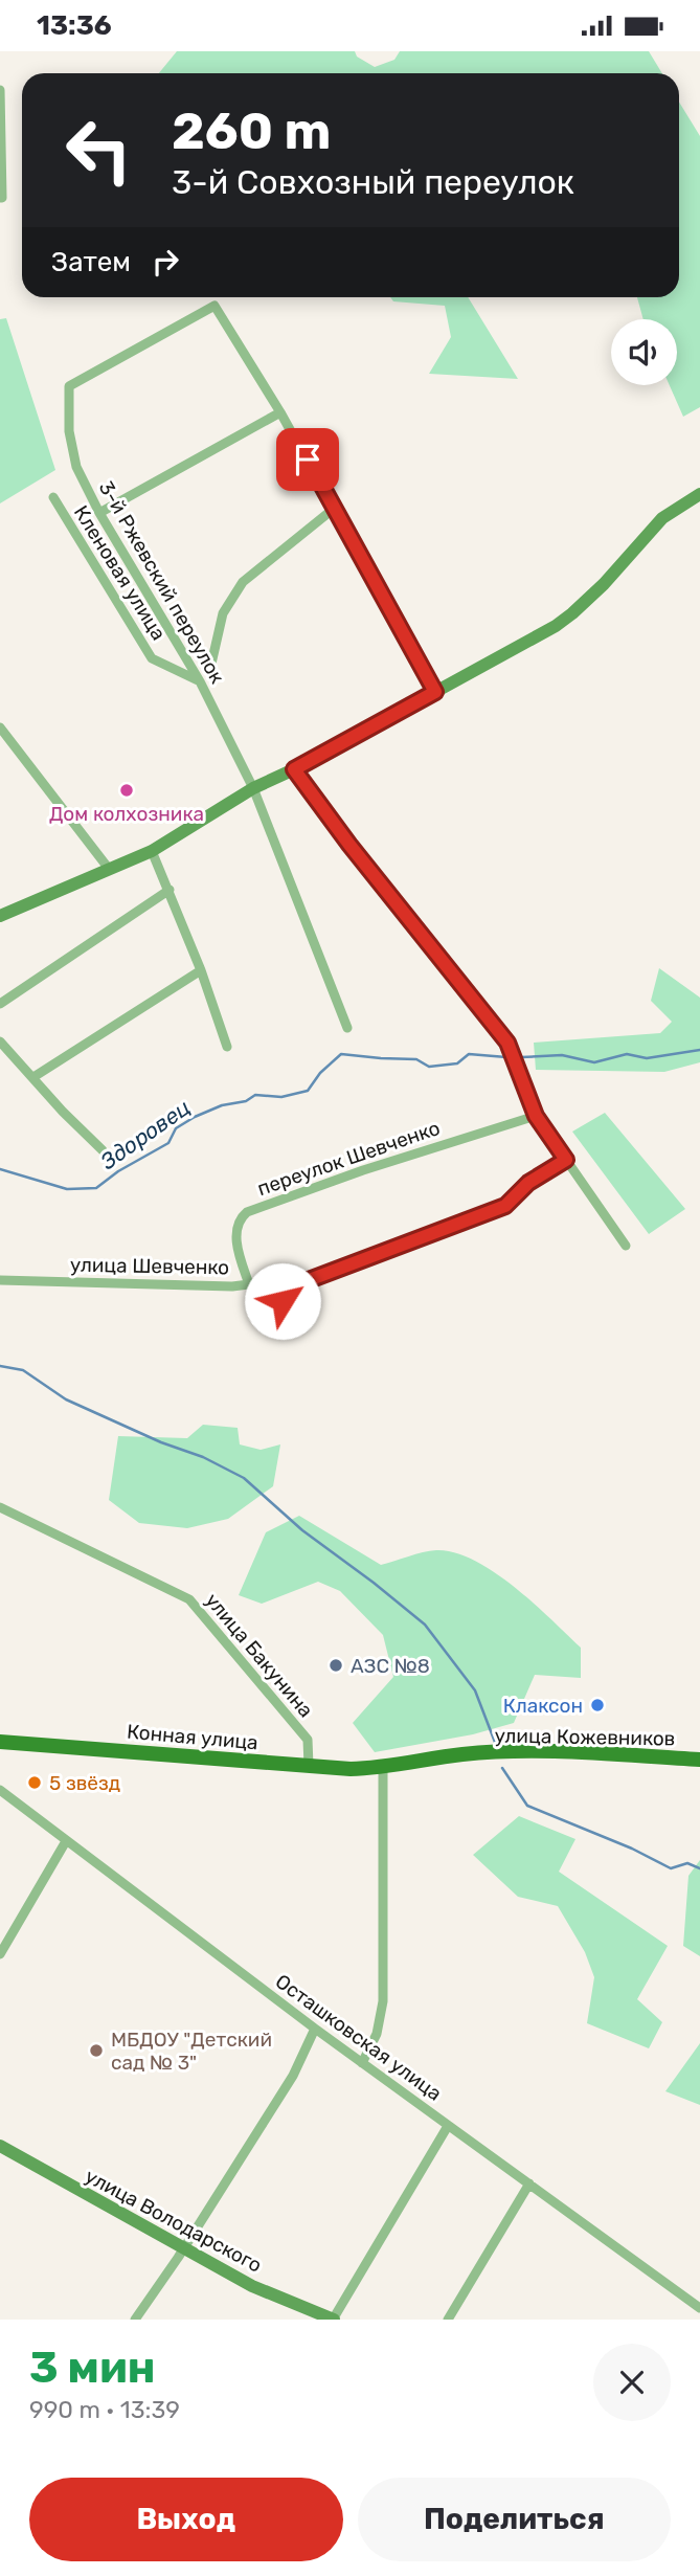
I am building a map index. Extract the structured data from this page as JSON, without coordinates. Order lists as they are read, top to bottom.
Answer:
{
  "streets": {
    "main road": ["Конная улица", "улица Кожевников", "улица Володарского"],
    "street": [
      "Кленовая улица",
      "3-й Ржевский переулок",
      "переулок Шевченко",
      "улица Шевченко",
      "улица Бакунина",
      "Осташковская улица"
    ]
  },
  "crossings": [
    ["Кленовая улица", "3-й Ржевский переулок"],
    ["переулок Шевченко", "улица Шевченко"],
    ["улица Бакунина", "Конная улица"],
    ["Конная улица", "улица Кожевников"]
  ],
  "water": ["Здоровец"],
  "places": [
    "Дом колхозника",
    "АЗС №8",
    "Клаксон",
    "5 звёзд",
    "МБДОУ \"Детский сад № 3\""
  ],
  "page": {
    "status": "13:36",
    "turn": ["260 m", "3-й Совхозный переулок"],
    "then": "Затем",
    "heading": ["3 мин", "990 m · 13:39"],
    "buttons": ["Выход", "Поделиться"]
  }
}
